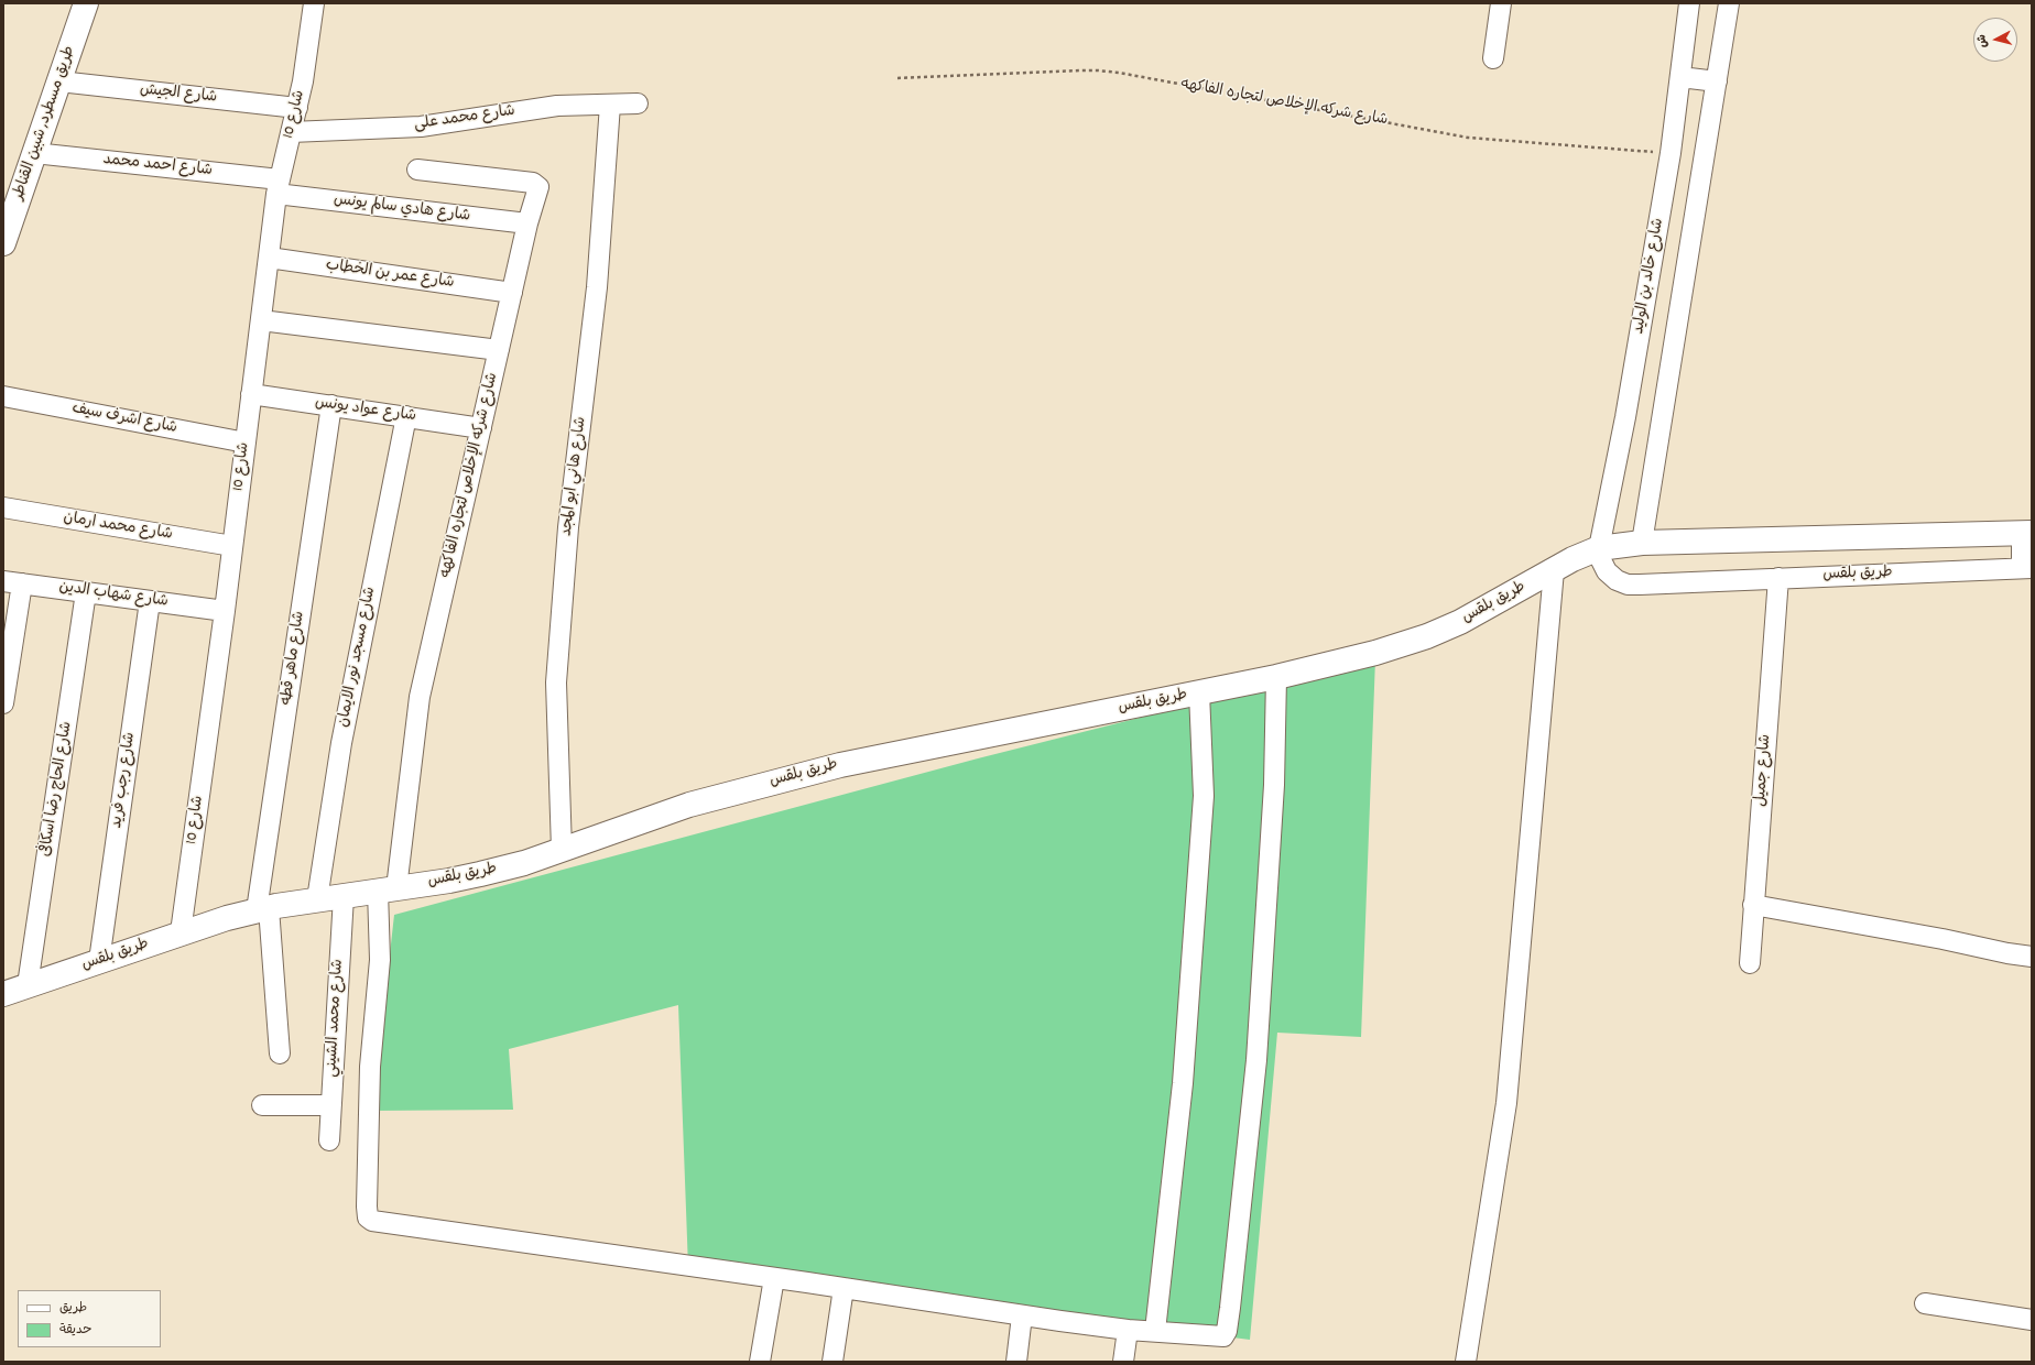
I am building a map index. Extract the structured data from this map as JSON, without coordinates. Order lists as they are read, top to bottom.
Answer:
{
  "streets": {
    "main road": ["طريق مسطرد, شبين القناطر", "طريق بلقس"],
    "street": [
      "شارع الجيش",
      "شارع شركه الإخلاص لتجاره الفاكهه",
      "شارع 10",
      "شارع محمد على",
      "شارع احمد محمد",
      "شارع هادي سالم يونس",
      "شارع عمر بن الخطاب",
      "شارع خالد بن الوليد",
      "شارع عواد يونس",
      "شارع اشرف سيف",
      "شارع هاني ابو المجد",
      "شارع محمد ارمان",
      "شارع شهاب الدين",
      "شارع مسجد نور الايمان",
      "شارع ماهر قطه",
      "شارع جميل",
      "شارع رجب فريد",
      "شارع الحاج رضا اسكافى",
      "شارع محمد الشيني"
    ]
  },
  "crossings": [
    ["شارع الجيش", "شارع 10"],
    ["شارع الجيش", "طريق مسطرد, شبين القناطر"],
    ["شارع شركه الإخلاص لتجاره الفاكهه", "شارع هادي سالم يونس"],
    ["شارع شركه الإخلاص لتجاره الفاكهه", "شارع عمر بن الخطاب"],
    ["شارع شركه الإخلاص لتجاره الفاكهه", "شارع خالد بن الوليد"],
    ["شارع شركه الإخلاص لتجاره الفاكهه", "شارع عواد يونس"],
    ["شارع شركه الإخلاص لتجاره الفاكهه", "طريق بلقس"],
    ["شارع 10", "شارع محمد على"],
    ["شارع 10", "شارع احمد محمد"],
    ["شارع 10", "شارع هادي سالم يونس"],
    ["شارع 10", "شارع عمر بن الخطاب"],
    ["شارع 10", "شارع عواد يونس"],
    ["شارع 10", "شارع اشرف سيف"],
    ["شارع 10", "شارع محمد ارمان"],
    ["شارع 10", "طريق بلقس"],
    ["شارع 10", "شارع شهاب الدين"],
    ["شارع محمد على", "شارع هاني ابو المجد"],
    ["طريق مسطرد, شبين القناطر", "شارع احمد محمد"],
    ["شارع احمد محمد", "شارع هادي سالم يونس"],
    ["شارع خالد بن الوليد", "طريق بلقس"],
    ["شارع عواد يونس", "شارع مسجد نور الايمان"],
    ["شارع عواد يونس", "شارع ماهر قطه"],
    ["شارع هاني ابو المجد", "طريق بلقس"],
    ["طريق بلقس", "شارع مسجد نور الايمان"],
    ["طريق بلقس", "شارع ماهر قطه"],
    ["طريق بلقس", "شارع جميل"],
    ["طريق بلقس", "شارع رجب فريد"],
    ["طريق بلقس", "شارع الحاج رضا اسكافى"],
    ["طريق بلقس", "شارع محمد الشيني"],
    ["شارع شهاب الدين", "شارع رجب فريد"],
    ["شارع شهاب الدين", "شارع الحاج رضا اسكافى"]
  ],
  "legend": ["طريق", "حديقة"],
  "north": "left"
}
